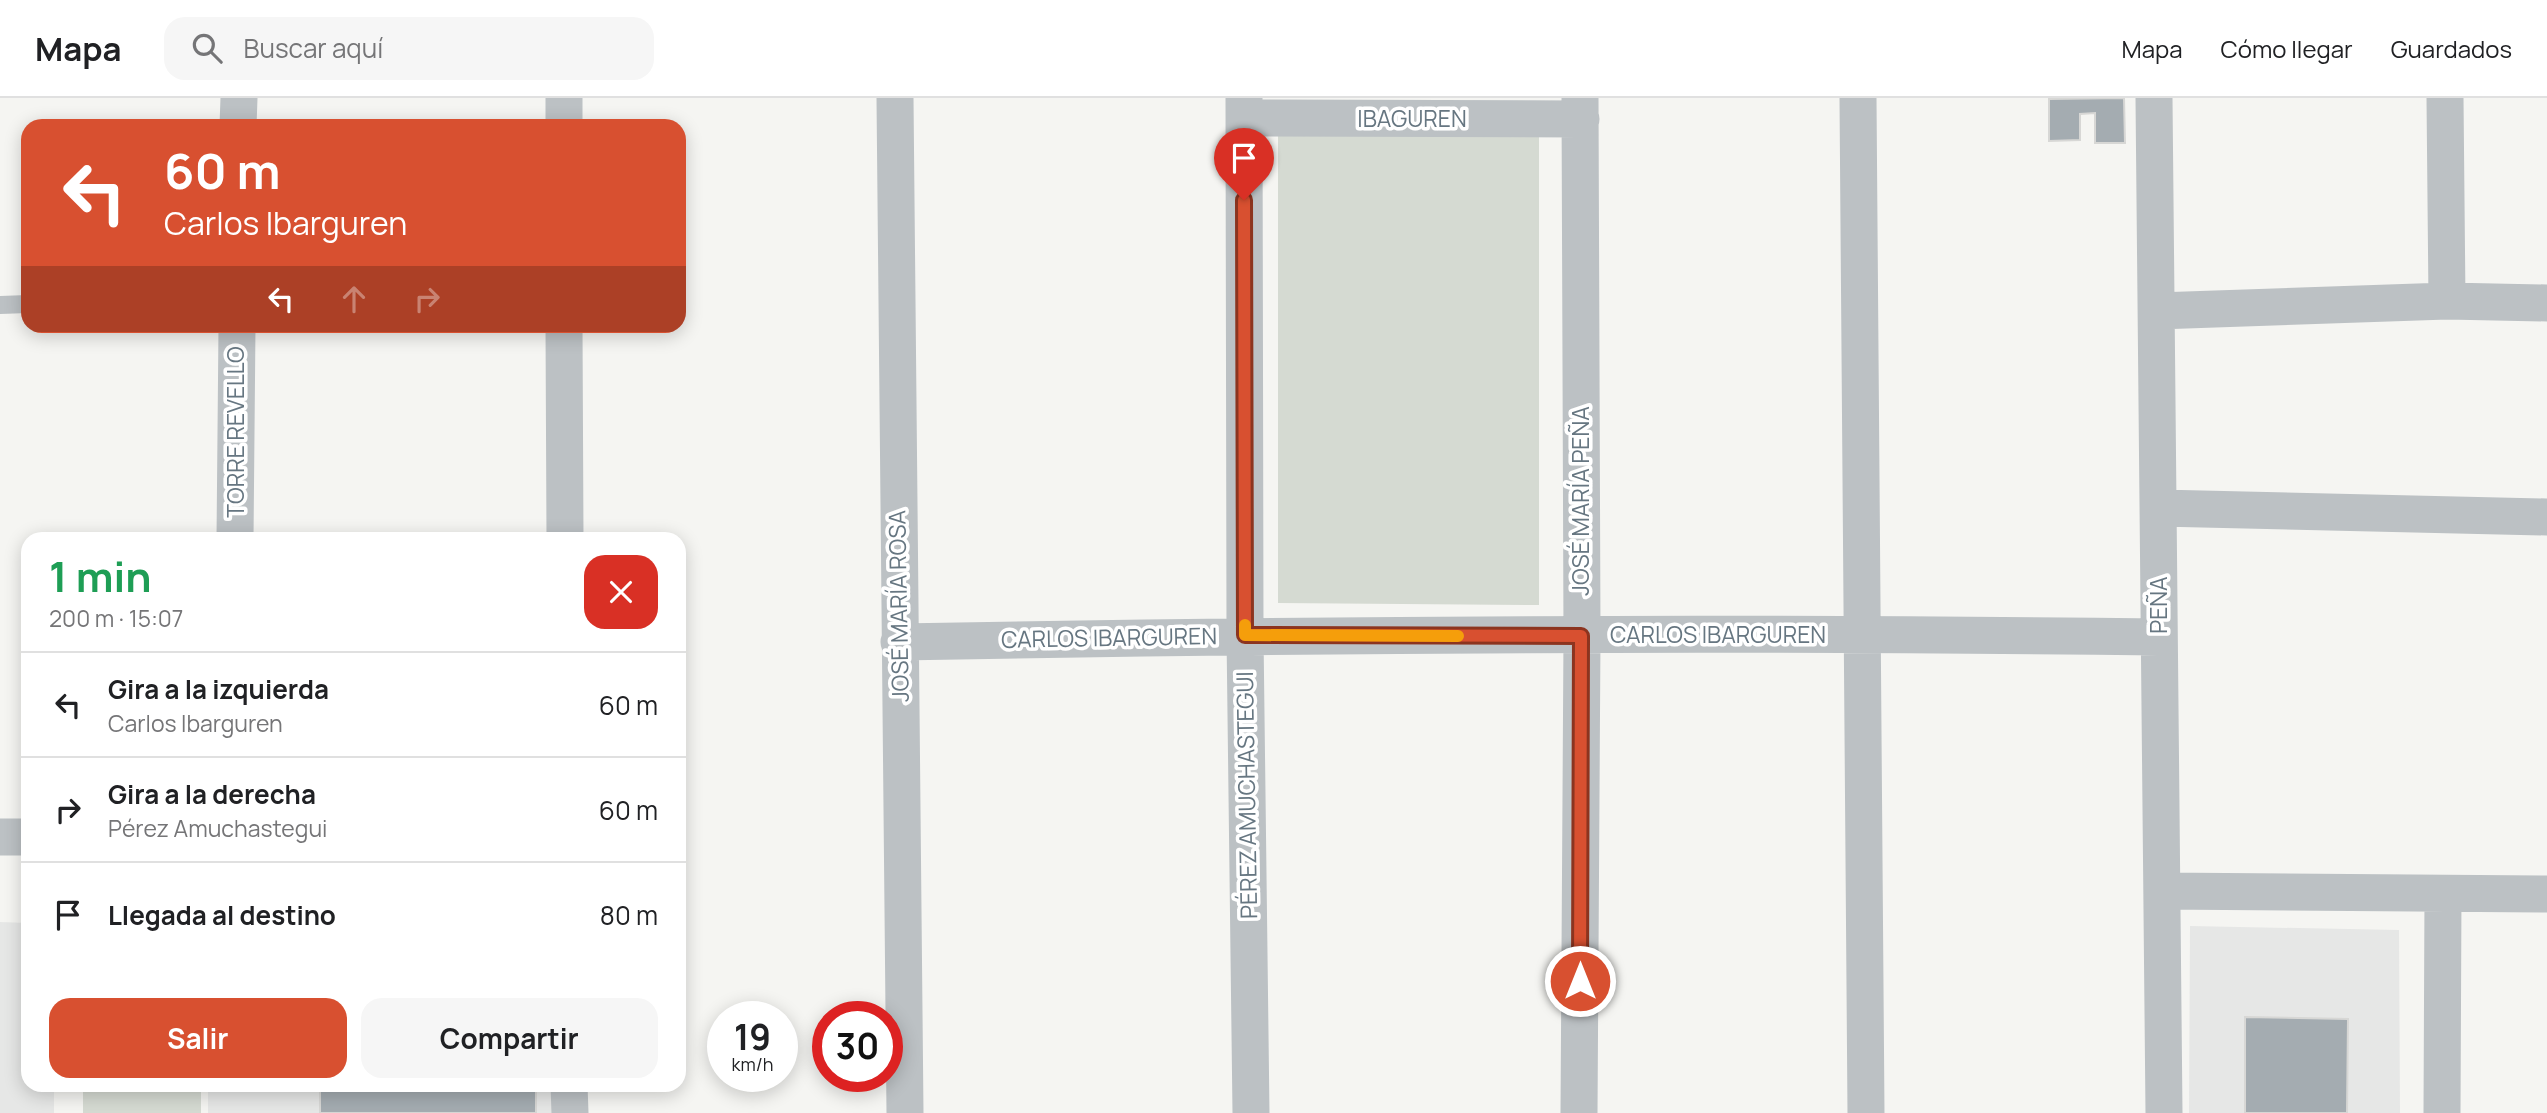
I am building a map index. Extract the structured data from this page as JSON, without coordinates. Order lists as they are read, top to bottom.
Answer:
{
  "streets": {
    "street": [
      "IBAGUREN",
      "TORRE REVELLO",
      "JOSÉ MARÍA PEÑA",
      "PEÑA",
      "JOSÉ MARÍA ROSA",
      "CARLOS IBARGUREN",
      "PÉREZ AMUCHASTEGUI"
    ]
  },
  "crossings": [
    ["IBAGUREN", "JOSÉ MARÍA PEÑA"],
    ["IBAGUREN", "PÉREZ AMUCHASTEGUI"],
    ["JOSÉ MARÍA PEÑA", "CARLOS IBARGUREN"],
    ["PEÑA", "CARLOS IBARGUREN"],
    ["JOSÉ MARÍA ROSA", "CARLOS IBARGUREN"],
    ["CARLOS IBARGUREN", "PÉREZ AMUCHASTEGUI"]
  ],
  "page": {
    "header": "Mapa",
    "search": "Buscar aquí",
    "nav": ["Mapa", "Cómo llegar", "Guardados"],
    "turn": ["60 m", "Carlos Ibarguren"],
    "heading": ["1 min", "200 m · 15:07"],
    "list": [
      {
        "name": "Gira a la izquierda",
        "note": "Carlos Ibarguren",
        "value": "60 m"
      },
      {
        "name": "Gira a la derecha",
        "note": "Pérez Amuchastegui",
        "value": "60 m"
      },
      {
        "name": "Llegada al destino",
        "value": "80 m"
      }
    ],
    "buttons": ["Salir", "Compartir"],
    "speed": "19 km/h",
    "limit": "30"
  }
}
